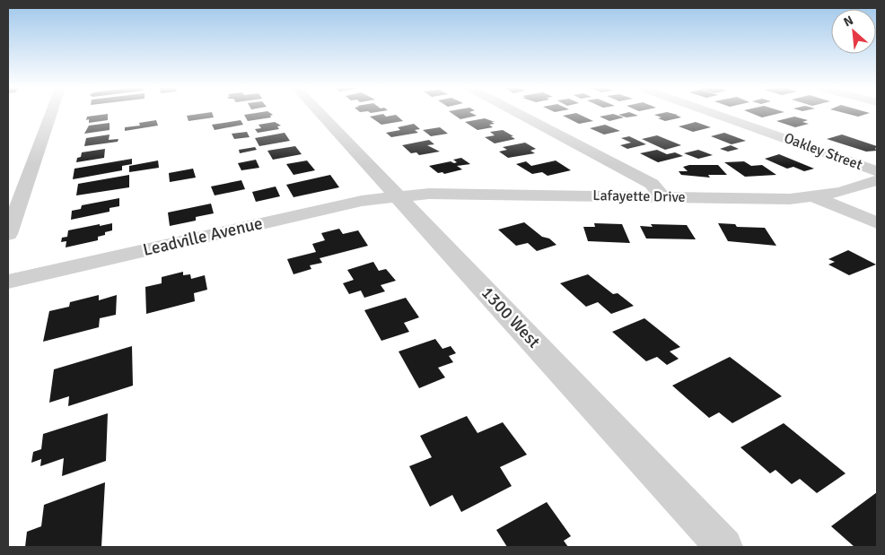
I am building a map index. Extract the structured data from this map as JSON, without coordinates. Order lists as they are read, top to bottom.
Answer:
{
  "streets": {
    "street": [
      "Oakley Street",
      "Lafayette Drive",
      "Leadville Avenue",
      "1300 West"
    ]
  },
  "crossings": [
    ["Lafayette Drive", "Leadville Avenue"],
    ["Lafayette Drive", "1300 West"],
    ["Leadville Avenue", "1300 West"]
  ],
  "north": "top left"
}
